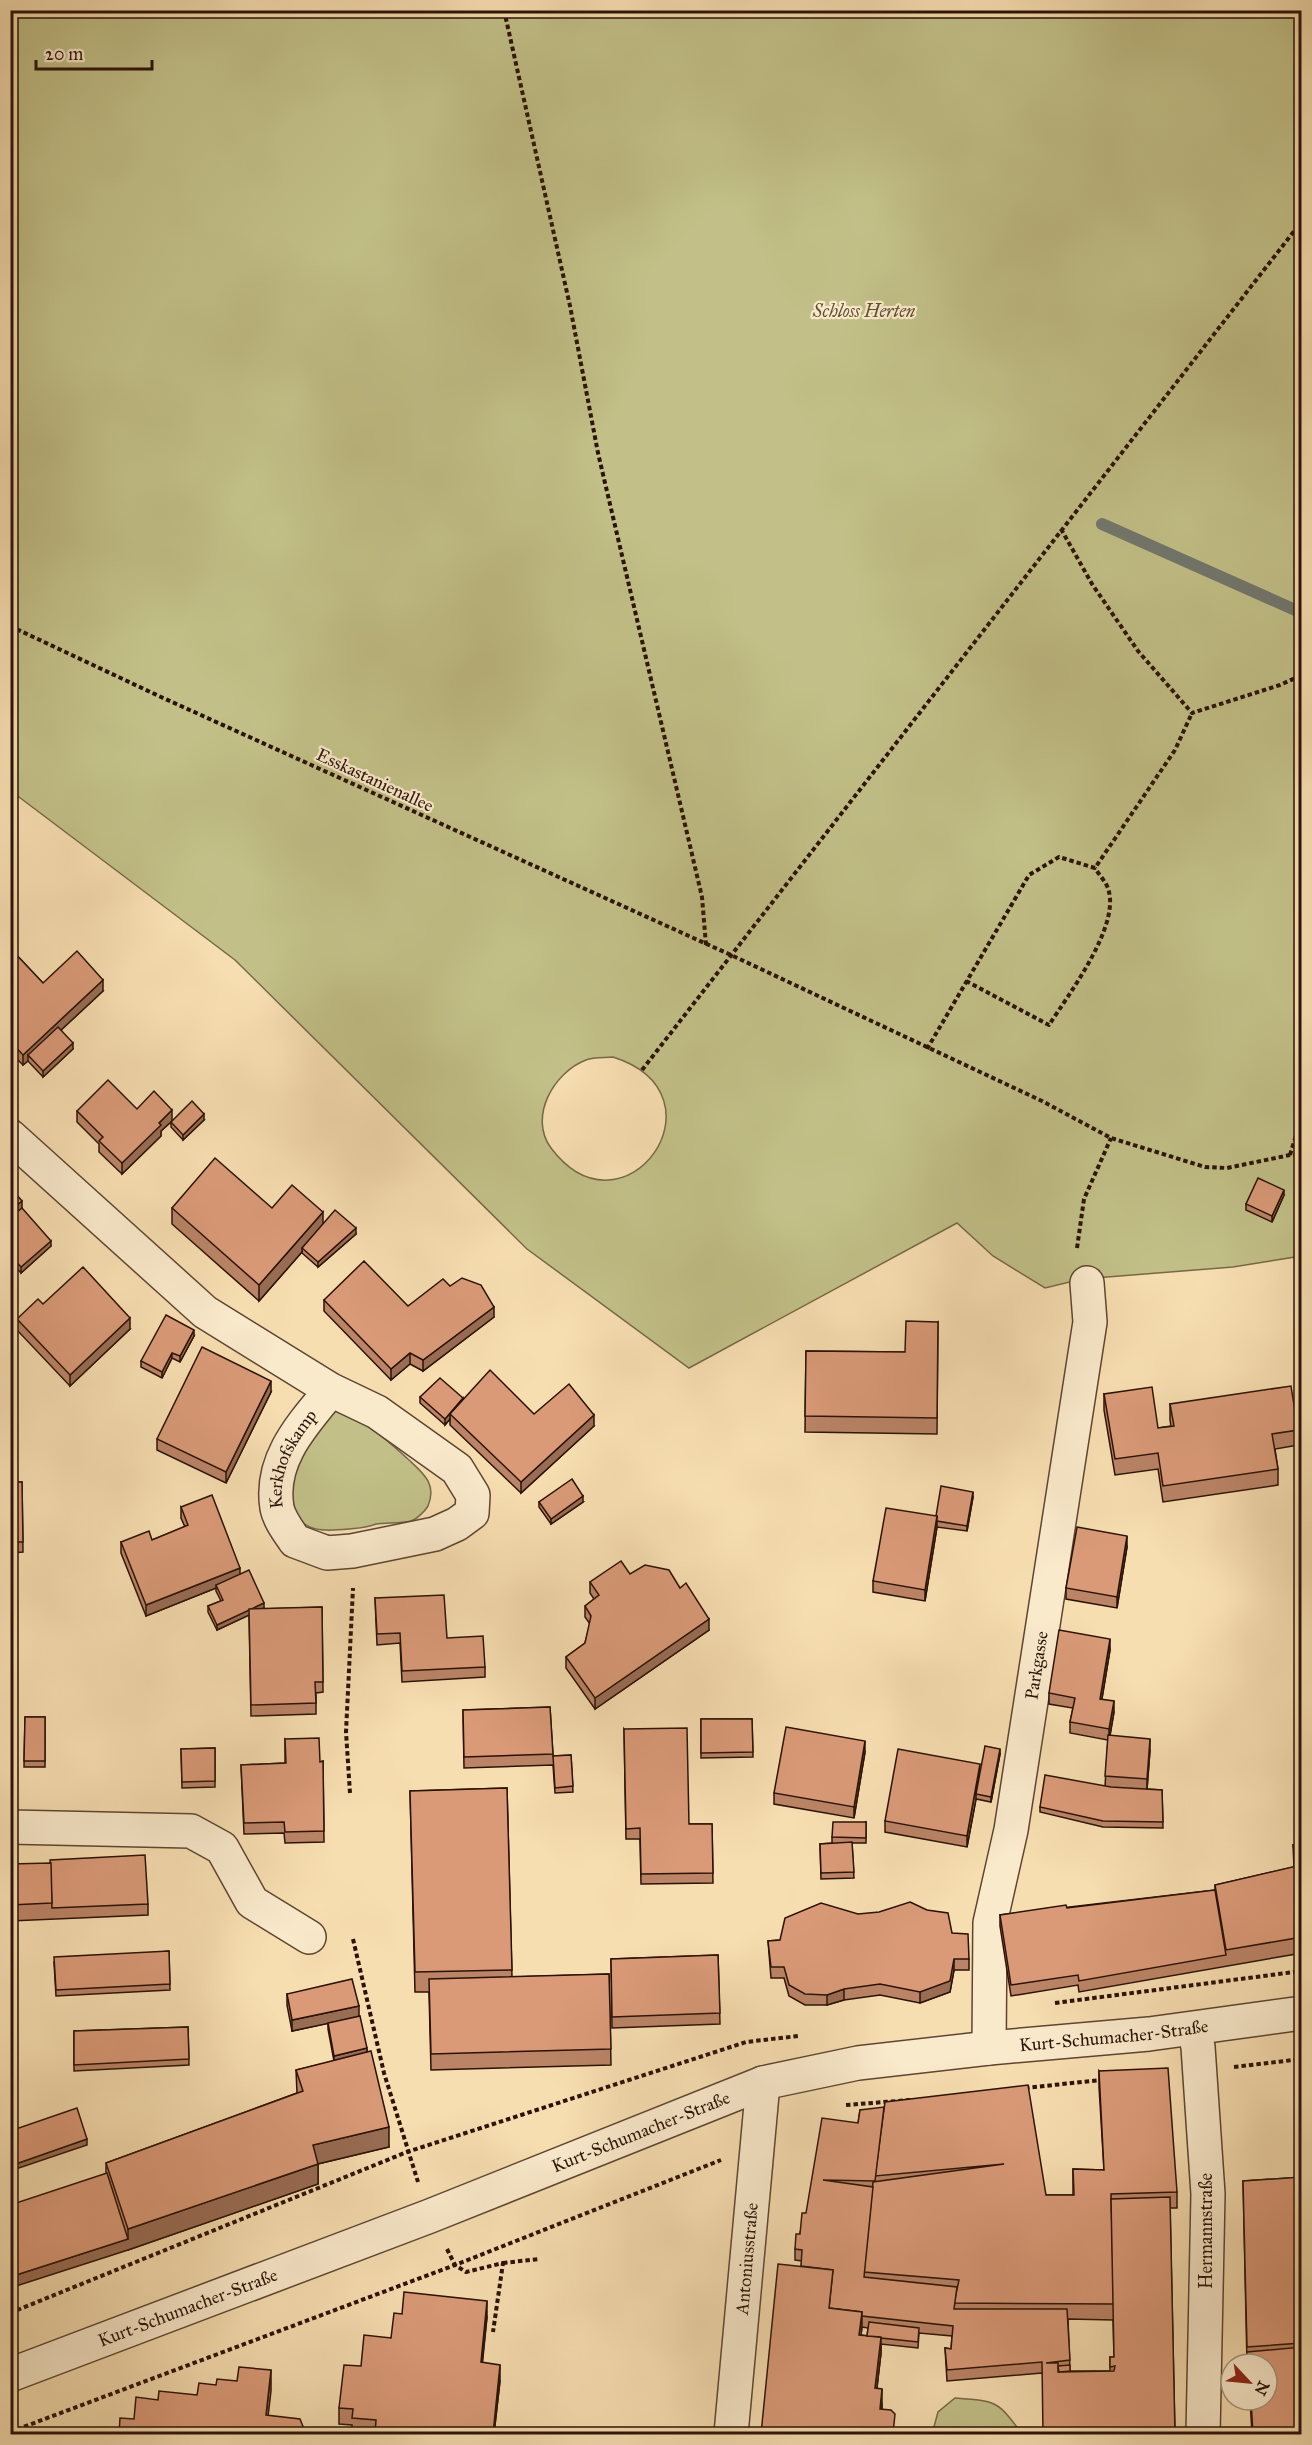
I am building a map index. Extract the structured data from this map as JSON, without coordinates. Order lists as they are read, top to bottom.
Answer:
{
  "streets": {
    "street": [
      "Kerkhofskamp",
      "Parkgasse",
      "Kurt-Schumacher-Straße",
      "Hermannstraße",
      "Antoniusstraße"
    ],
    "path": ["Esskastanienallee"]
  },
  "crossings": [
    ["Parkgasse", "Kurt-Schumacher-Straße"],
    ["Kurt-Schumacher-Straße", "Hermannstraße"],
    ["Kurt-Schumacher-Straße", "Antoniusstraße"]
  ],
  "parks": ["Schloss Herten"],
  "scale_bar": "20 m",
  "north": "bottom right"
}
